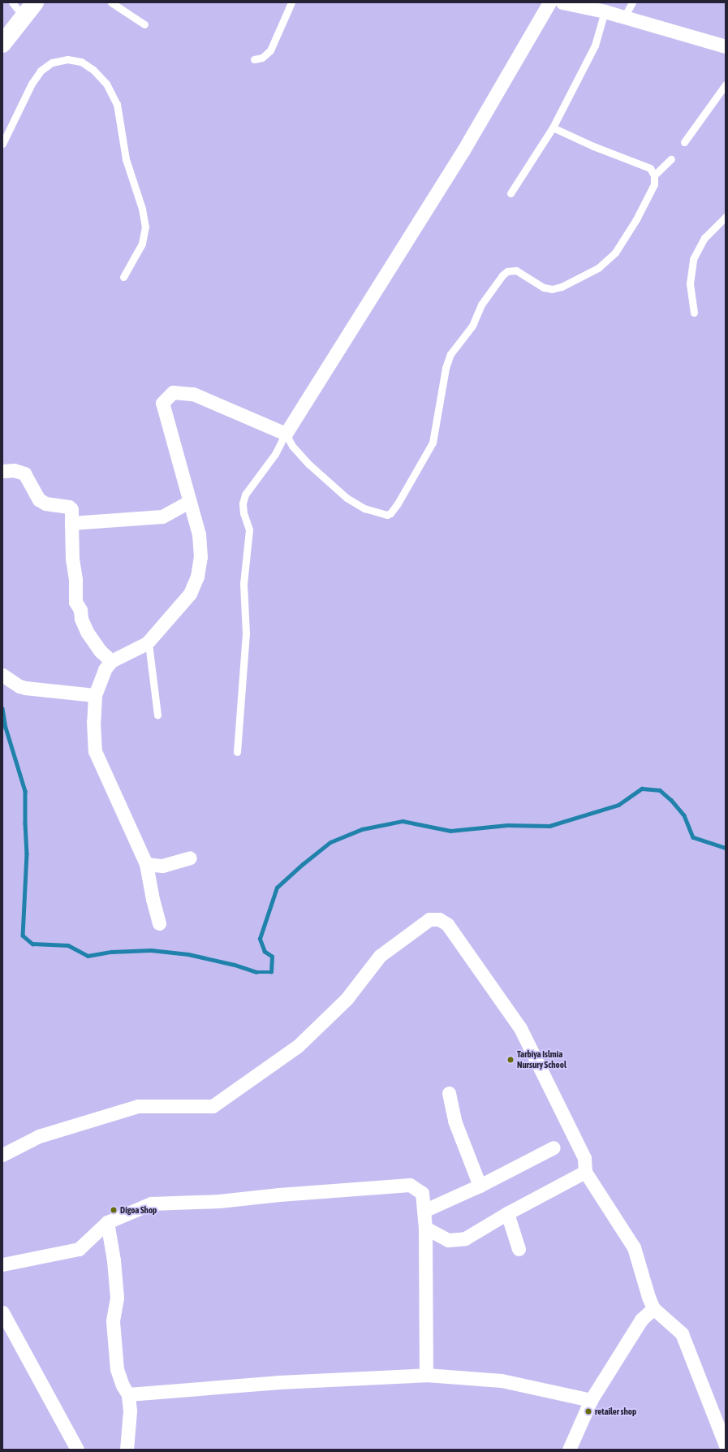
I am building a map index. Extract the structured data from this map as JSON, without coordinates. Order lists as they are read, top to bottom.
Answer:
{
  "places": ["Tarbiya Islmia Nursury School", "Digoa Shop", "retailer shop"]
}
